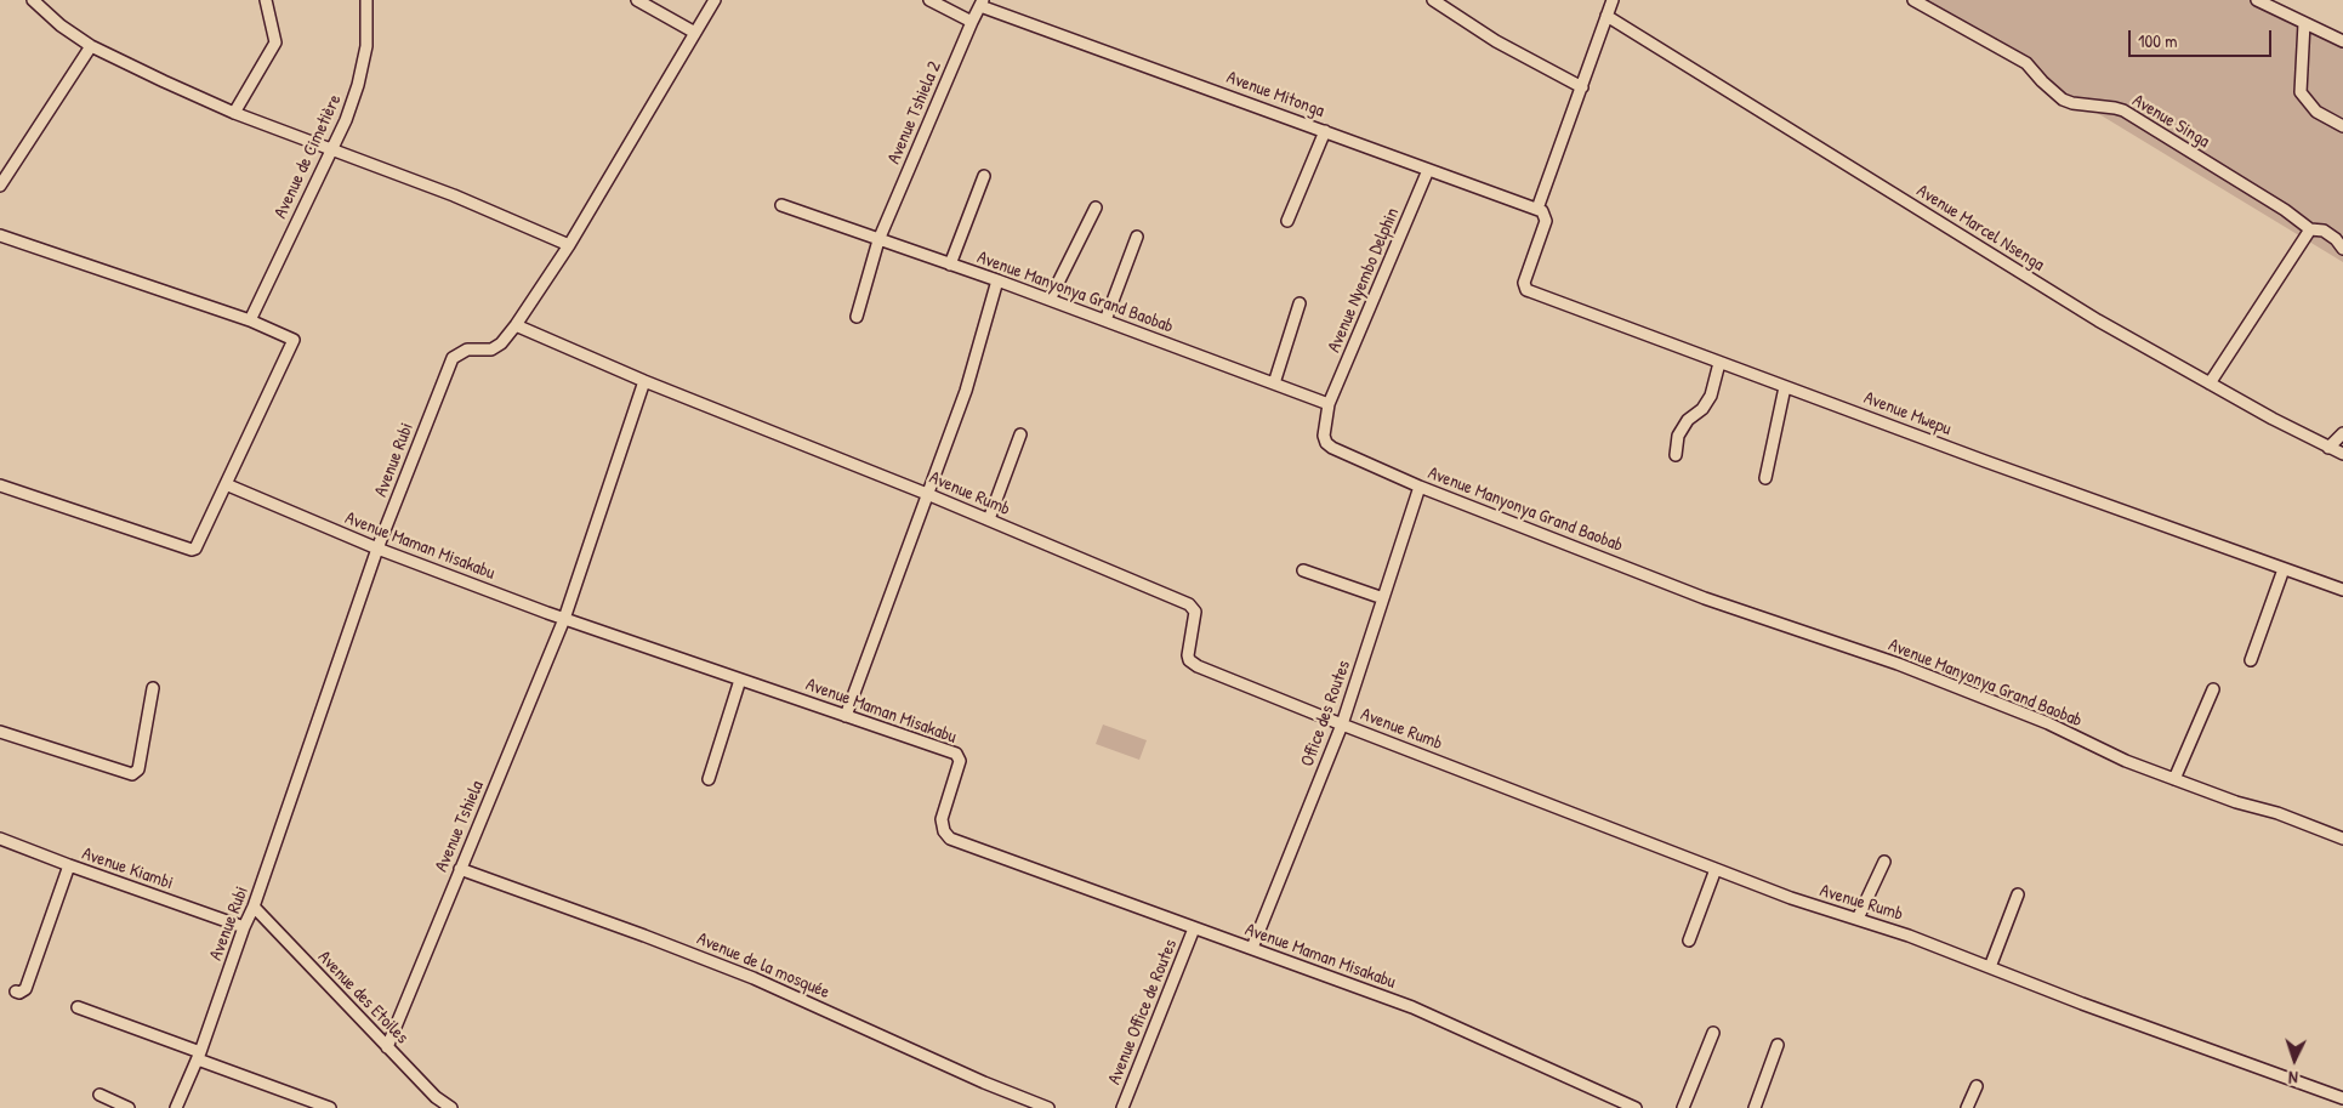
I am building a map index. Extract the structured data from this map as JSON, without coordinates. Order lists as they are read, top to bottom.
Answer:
{
  "streets": {
    "street": [
      "Avenue Mitonga",
      "Avenue Tshiela 2",
      "Avenue Singa",
      "Avenue de Cimetière",
      "Avenue Marcel Nsenga",
      "Avenue Nyembo Delphin",
      "Avenue Manyonya Grand Baobab",
      "Avenue Mwepu",
      "Avenue Rubi",
      "Avenue Rumb",
      "Avenue Maman Misakabu",
      "Office des Routes",
      "Avenue Tshiela",
      "Avenue Kiambi",
      "Avenue de la mosquée",
      "Avenue des Etoiles",
      "Avenue Office de Routes"
    ]
  },
  "crossings": [
    ["Avenue Mitonga", "Avenue Tshiela 2"],
    ["Avenue Mitonga", "Avenue Nyembo Delphin"],
    ["Avenue Mitonga", "Avenue Mwepu"],
    ["Avenue Tshiela 2", "Avenue Manyonya Grand Baobab"],
    ["Avenue Nyembo Delphin", "Avenue Manyonya Grand Baobab"],
    ["Avenue Manyonya Grand Baobab", "Office des Routes"],
    ["Avenue Rubi", "Avenue Rumb"],
    ["Avenue Rubi", "Avenue Maman Misakabu"],
    ["Avenue Rubi", "Avenue Kiambi"],
    ["Avenue Rubi", "Avenue des Etoiles"],
    ["Avenue Rumb", "Office des Routes"],
    ["Avenue Rumb", "Avenue Tshiela"],
    ["Avenue Maman Misakabu", "Office des Routes"],
    ["Avenue Maman Misakabu", "Avenue Tshiela"],
    ["Avenue Maman Misakabu", "Avenue Office de Routes"],
    ["Avenue Tshiela", "Avenue de la mosquée"],
    ["Avenue Tshiela", "Avenue des Etoiles"]
  ],
  "scale_bar": "100 m",
  "north": "bottom"
}
